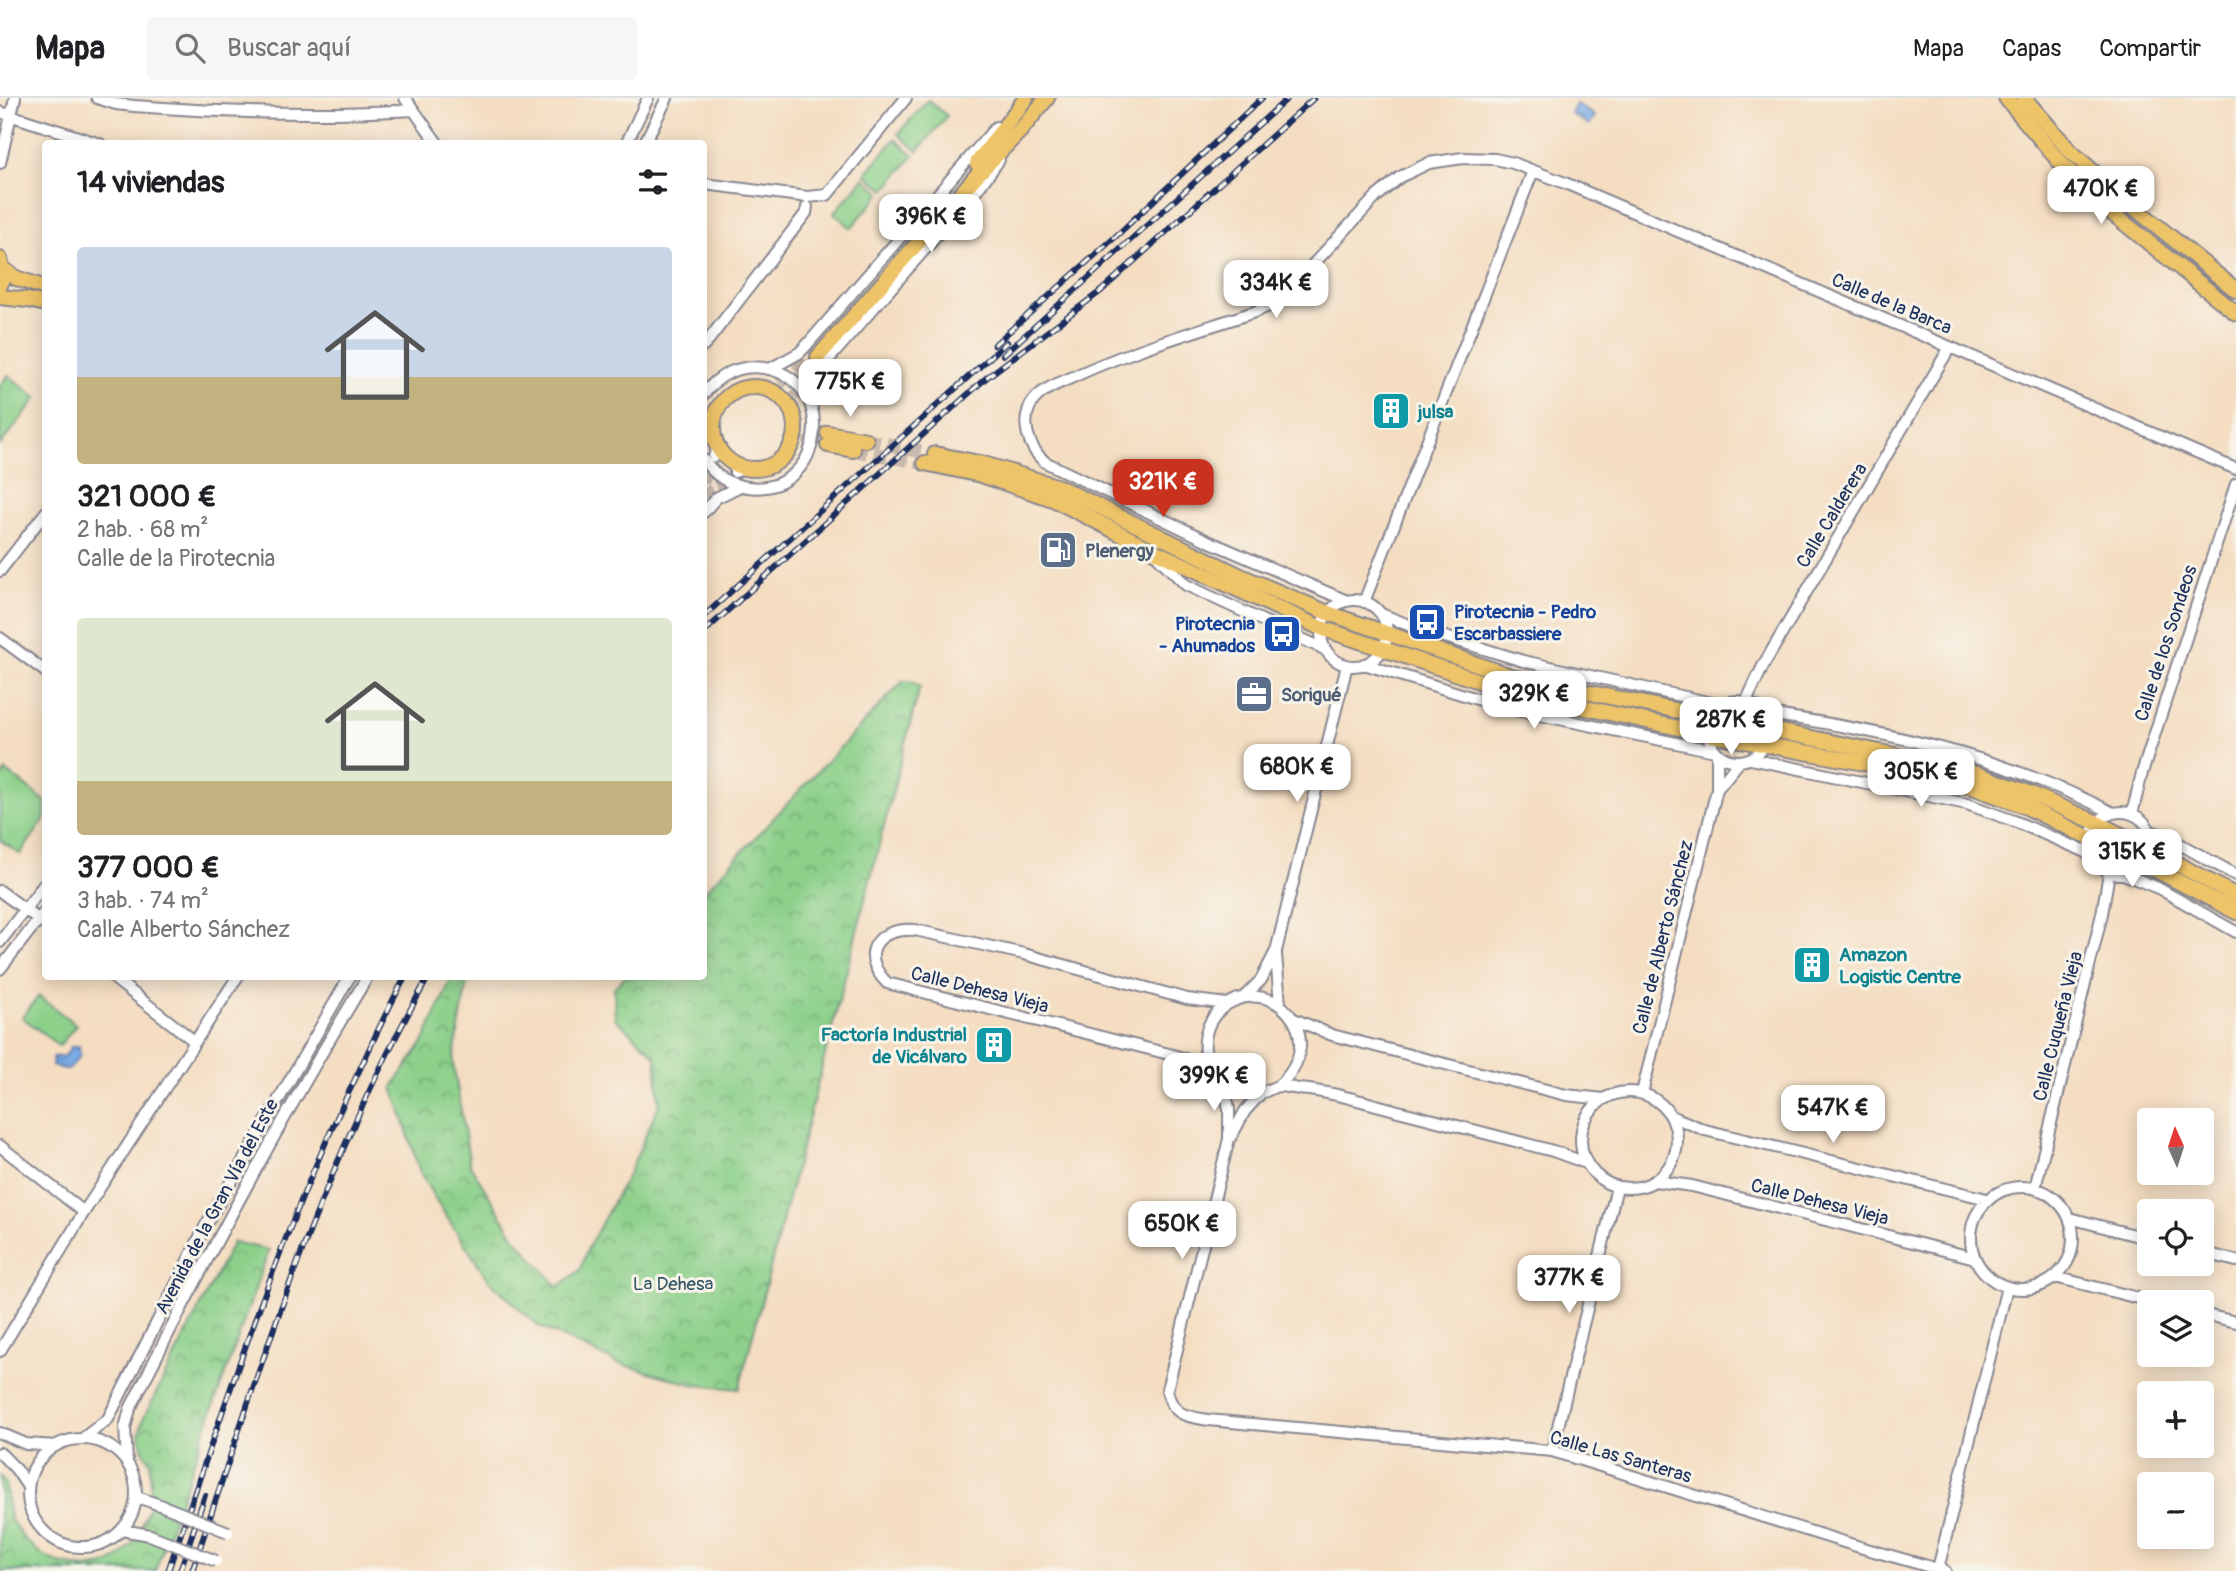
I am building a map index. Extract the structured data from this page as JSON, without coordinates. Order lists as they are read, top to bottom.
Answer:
{
  "streets": {
    "street": [
      "Calle de la Barca",
      "Calle Calderera",
      "Calle de los Sondeos",
      "Calle de Alberto Sánchez",
      "Calle Dehesa Vieja",
      "Calle Cuqueña Vieja",
      "Avenida de la Gran Vía del Este",
      "Calle Las Santeras"
    ]
  },
  "crossings": [
    ["Calle de la Barca", "Calle Calderera"],
    ["Calle de Alberto Sánchez", "Calle Dehesa Vieja"],
    ["Calle Dehesa Vieja", "Calle Cuqueña Vieja"]
  ],
  "parks": ["La Dehesa"],
  "places": {
    "building": ["julsa", "Amazon Logistic Centre", "Factoría Industrial de Vicálvaro"],
    "fuel station": ["Plenergy"],
    "bus stop": ["Pirotecnia - Pedro Escarbassiere", "Pirotecnia - Ahumados"],
    "office": ["Sorigué"]
  },
  "north": "top",
  "page": {
    "header": "Mapa",
    "search": "Buscar aquí",
    "nav": ["Mapa", "Capas", "Compartir"],
    "heading": "14 viviendas",
    "price": [
      "470K €",
      "396K €",
      "334K €",
      "775K €",
      "321K €",
      "329K €",
      "287K €",
      "680K €",
      "305K €",
      "315K €",
      "399K €",
      "547K €",
      "650K €",
      "377K €"
    ],
    "list": [
      {
        "name": "321 000 €",
        "note": "2 hab. · 68 m² · Calle de la Pirotecnia"
      },
      {
        "name": "377 000 €",
        "note": "3 hab. · 74 m² · Calle Alberto Sánchez"
      }
    ],
    "map_buttons": ["+", "−"]
  }
}
